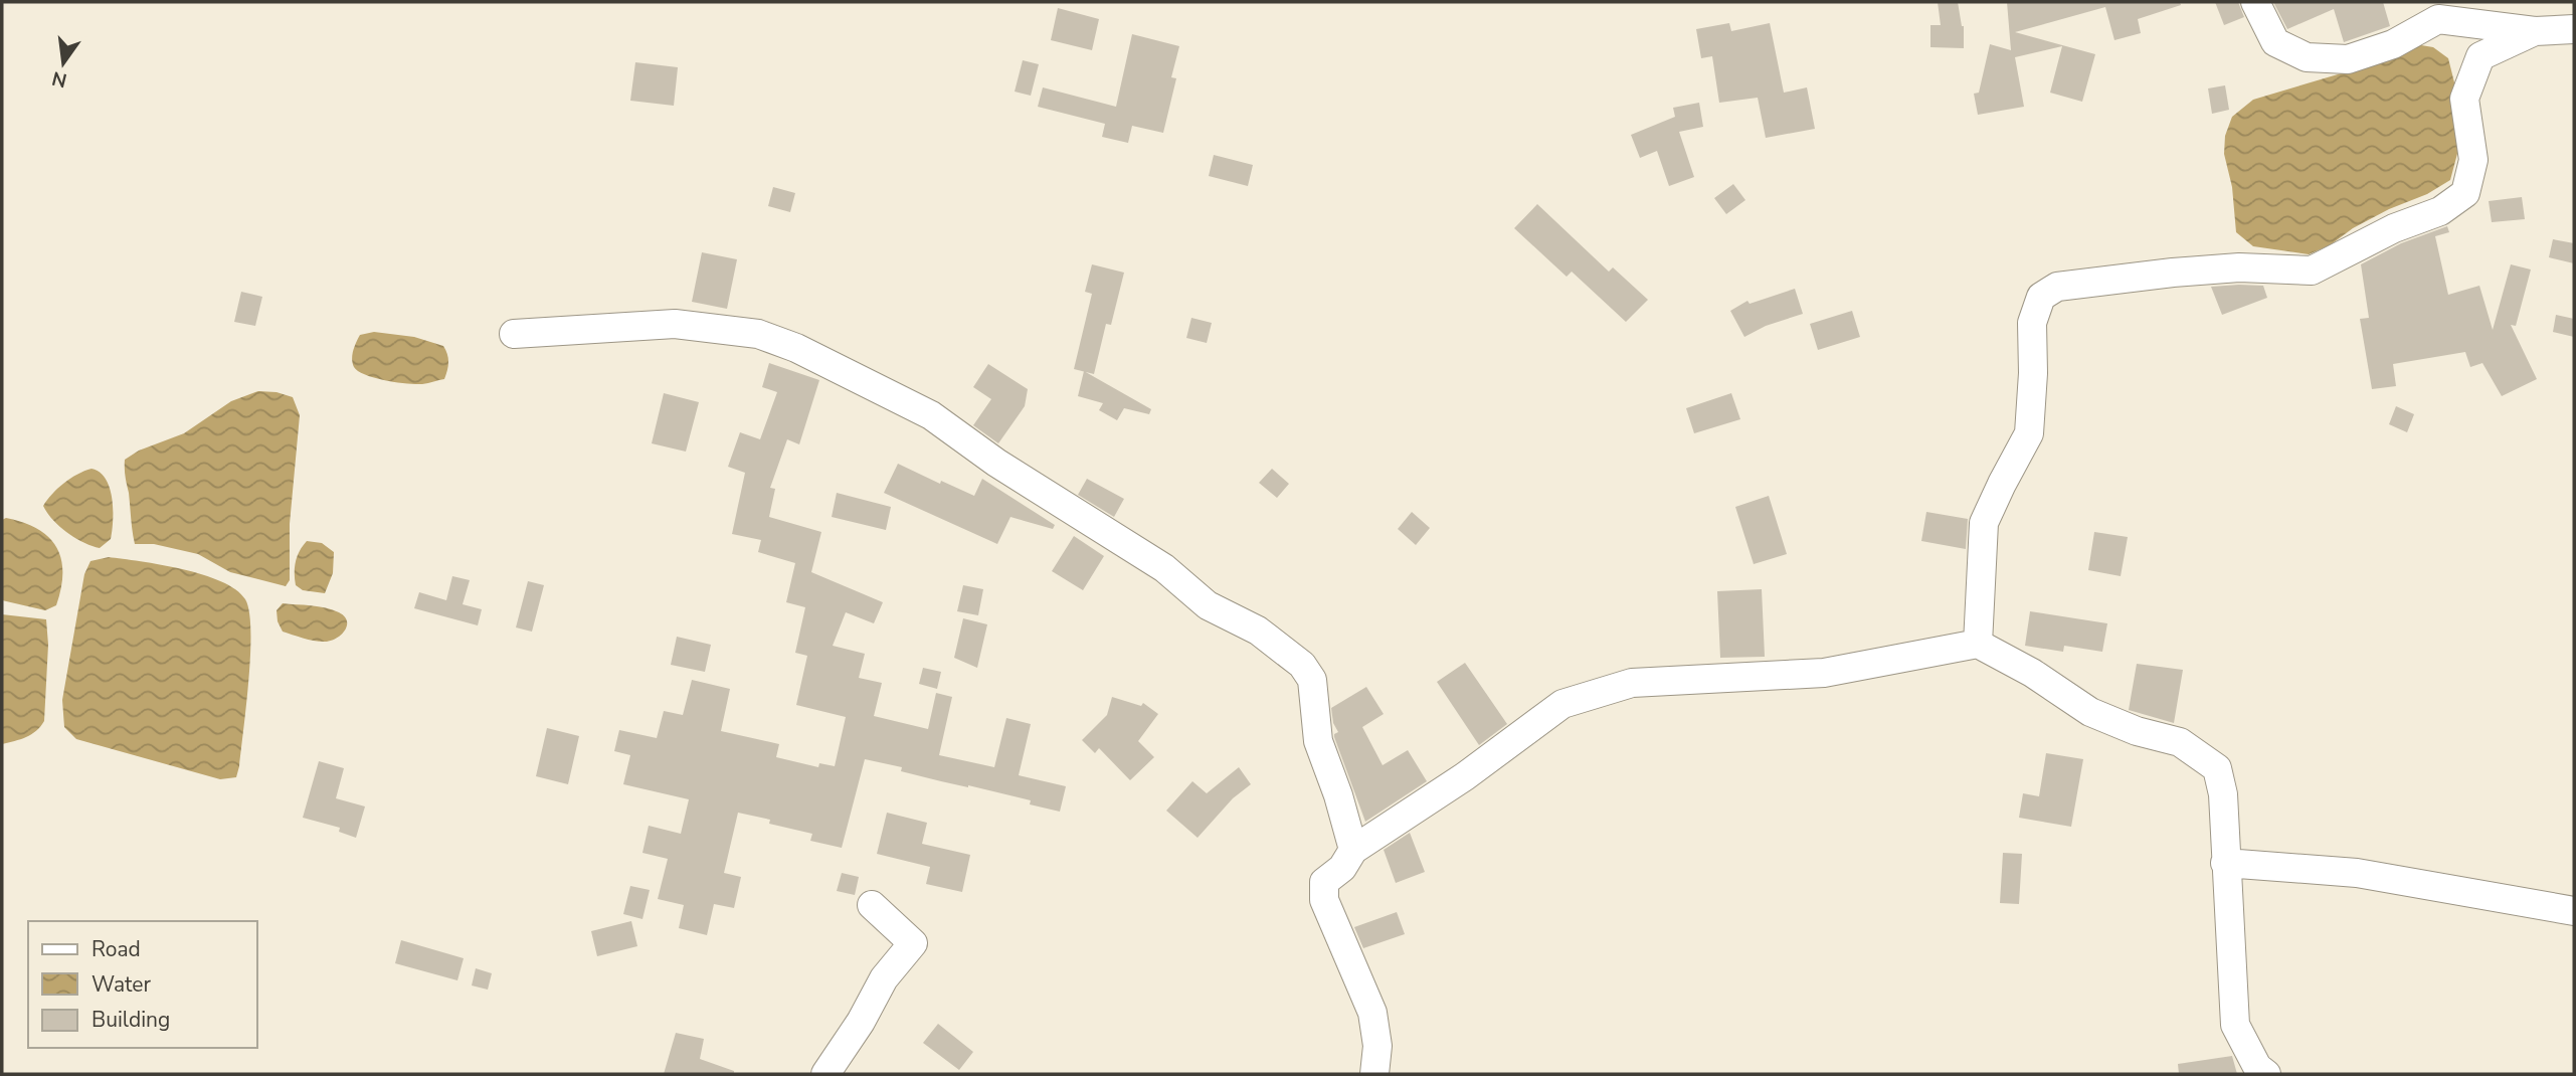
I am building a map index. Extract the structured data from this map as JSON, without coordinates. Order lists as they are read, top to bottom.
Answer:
{
  "legend": ["Road", "Water", "Building"],
  "north": "bottom"
}
